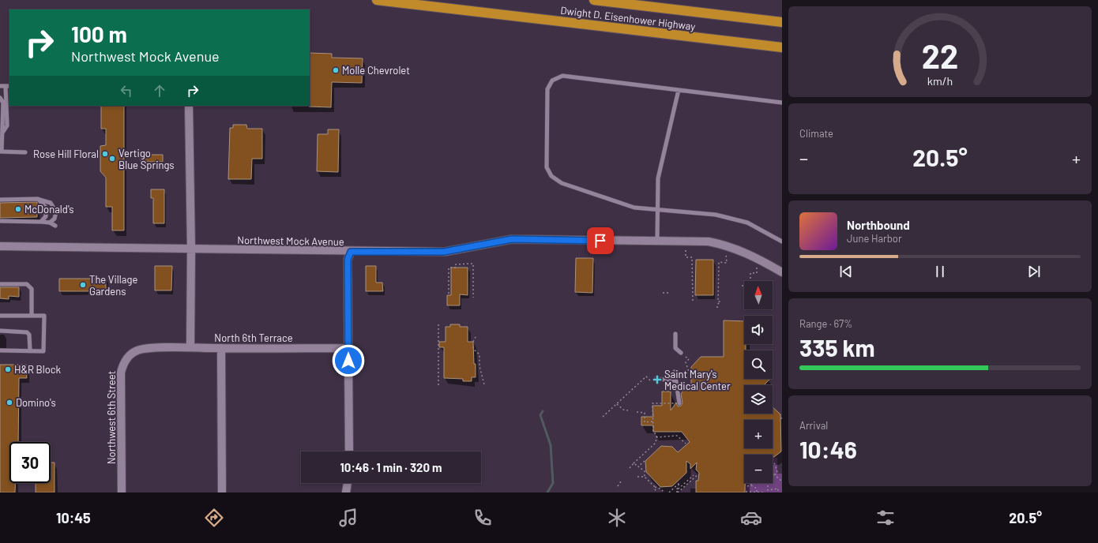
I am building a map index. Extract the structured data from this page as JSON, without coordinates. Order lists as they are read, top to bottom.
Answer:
{
  "streets": {
    "highway": ["Dwight D. Eisenhower Highway"],
    "street": ["Northwest Mock Avenue", "North 6th Terrace", "Northwest 6th Street"]
  },
  "crossings": [
    ["North 6th Terrace", "Northwest 6th Street"]
  ],
  "places": {
    "other": [
      "Molle Chevrolet",
      "Rose Hill Floral",
      "Vertigo Blue Springs",
      "McDonald's",
      "The Village Gardens",
      "H&R Block",
      "Domino's"
    ],
    "health": ["Saint Mary's Medical Center"]
  },
  "north": "top",
  "page": {
    "turn": ["100 m", "Northwest Mock Avenue"],
    "tile": [
      "Climate",
      ["Range · 67%", "335 km"],
      ["Arrival", "10:46"]
    ],
    "heat": ["−", "20.5°", "+"],
    "song": ["Northbound", "June Harbor"],
    "map_buttons": ["+", "−"],
    "limit": "30",
    "trip": "10:46 · 1 min · 320 m",
    "tabs": ["10:45", "20.5°"],
    "gauge": ["22", "km/h"]
  }
}
